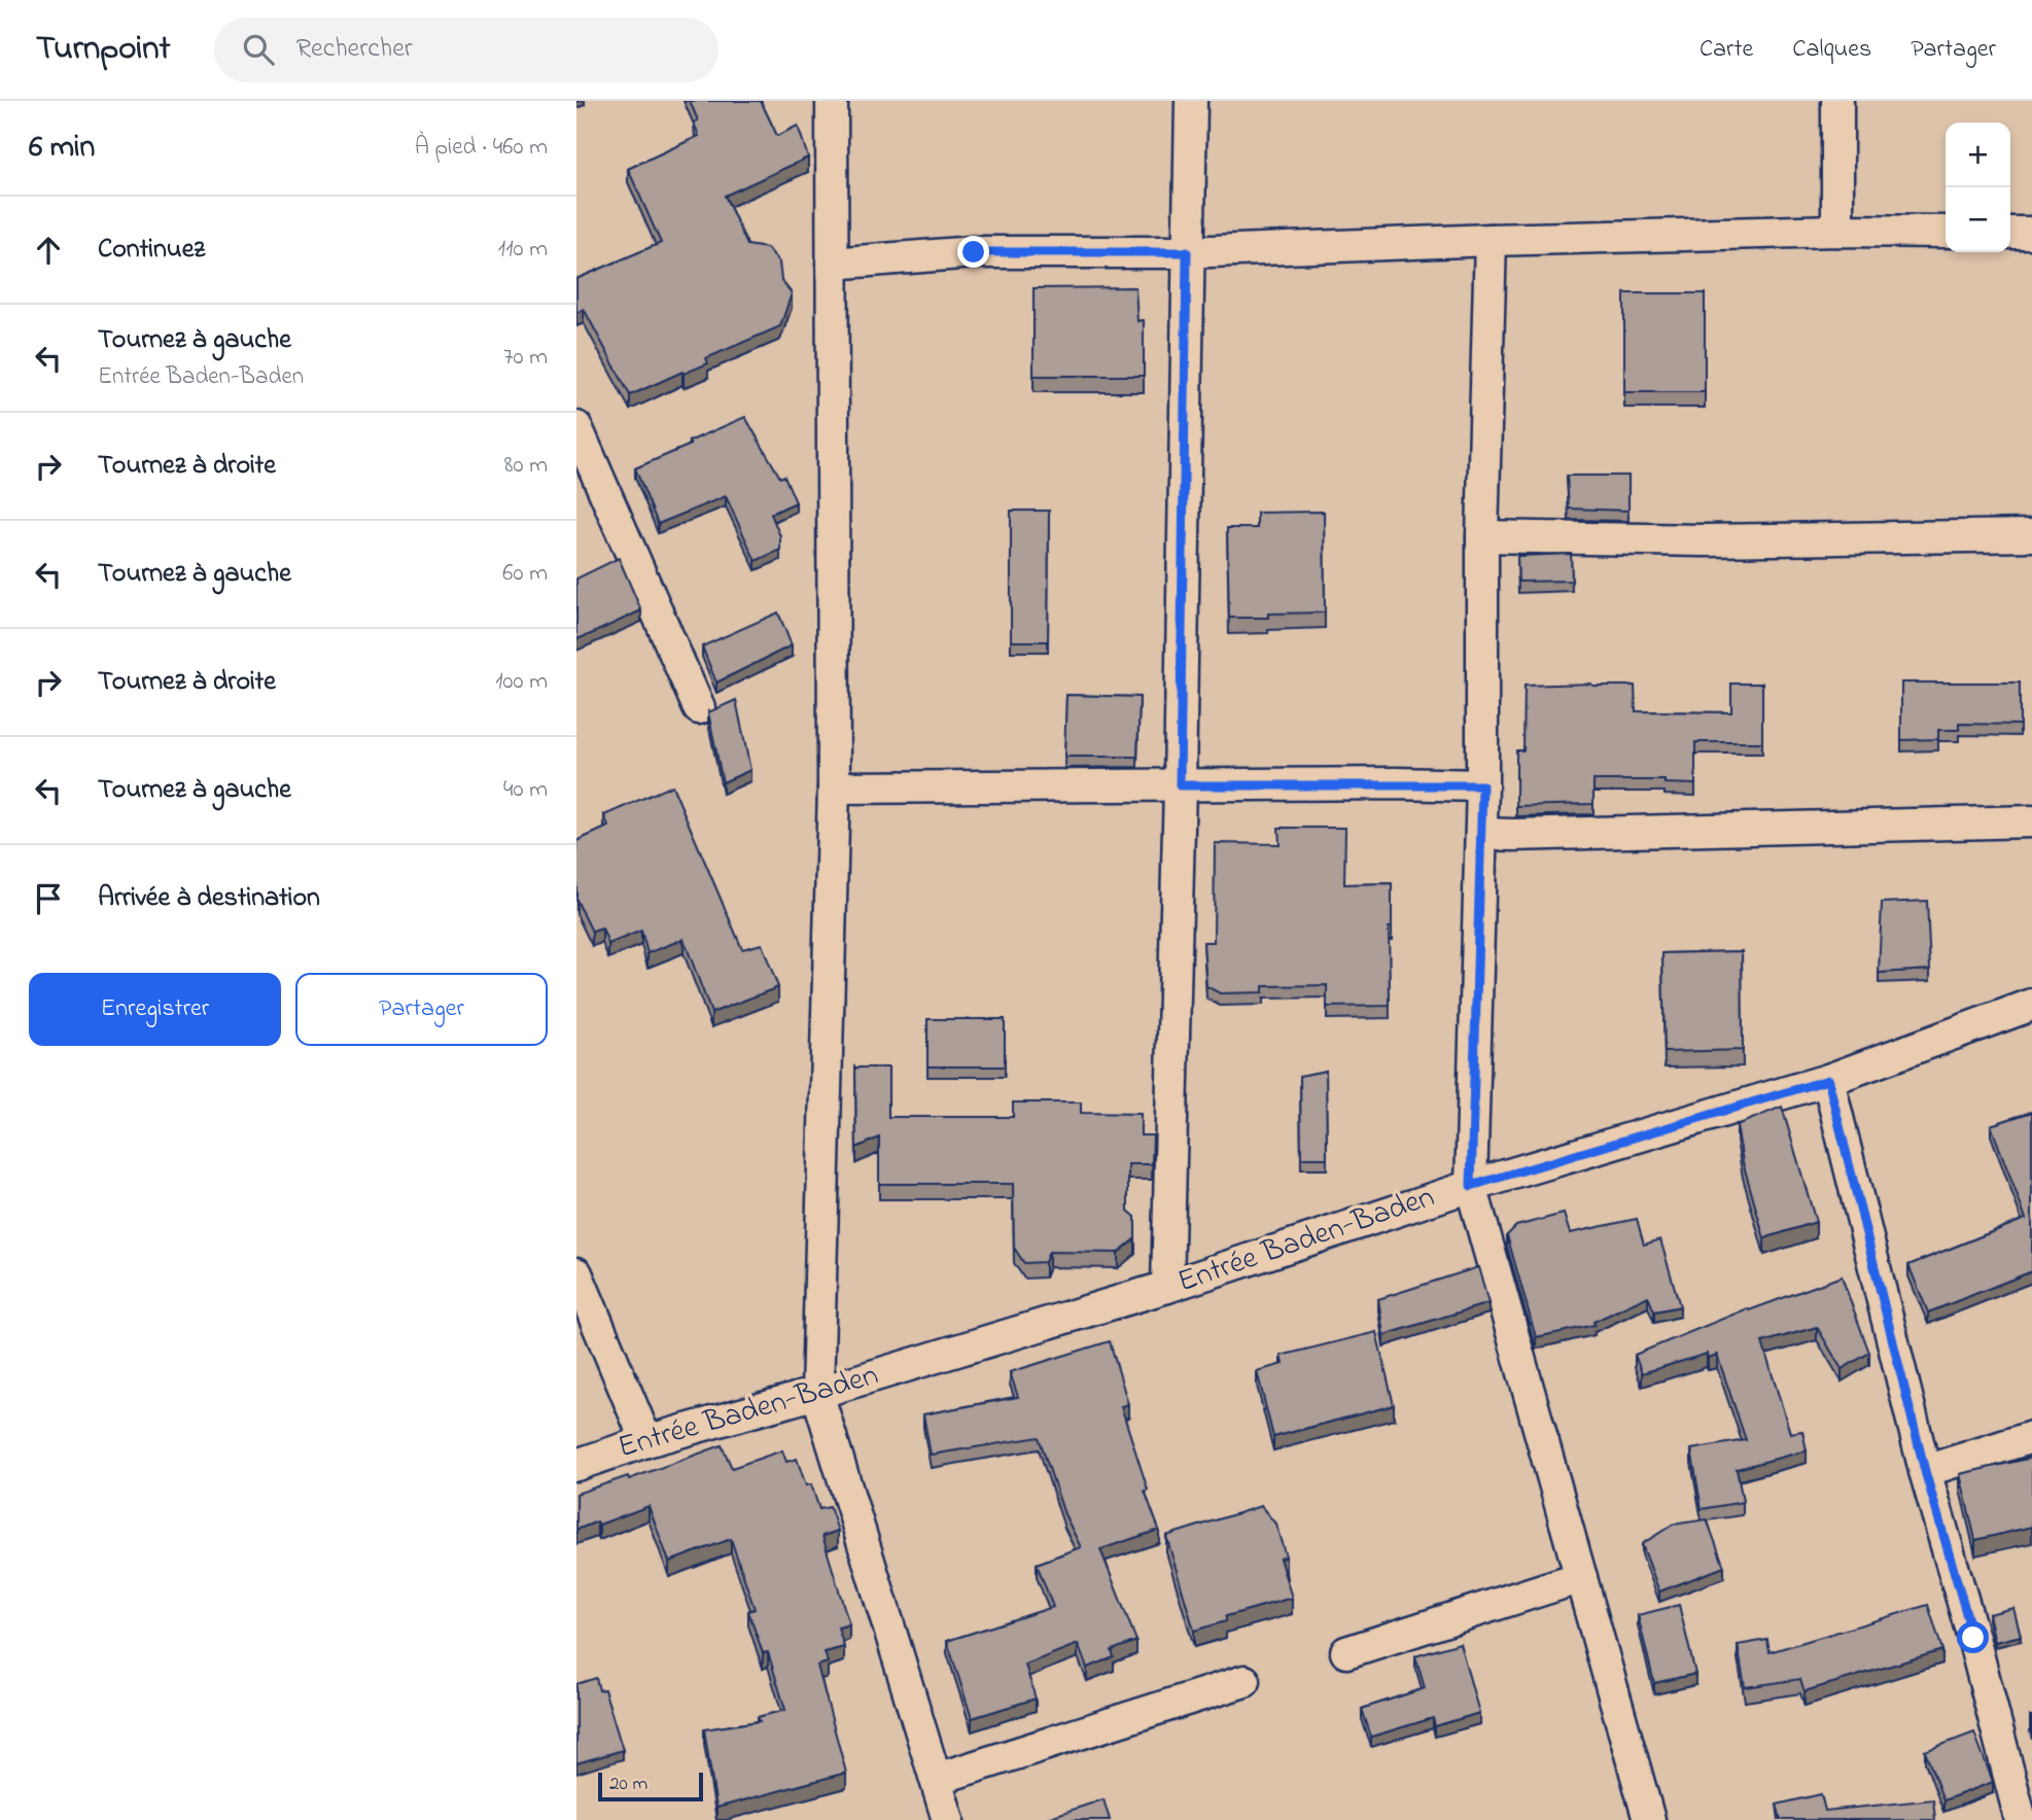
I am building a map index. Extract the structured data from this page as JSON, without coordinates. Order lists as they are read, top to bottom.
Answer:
{
  "streets": {
    "street": ["Entrée Baden-Baden"]
  },
  "scale_bar": "20 m",
  "page": {
    "header": "Turnpoint",
    "search": "Rechercher",
    "nav": ["Carte", "Calques", "Partager"],
    "heading": ["6 min", "À pied · 460 m"],
    "map_buttons": ["+", "−"],
    "list": [
      ["Continuez", "110 m"],
      ["Tournez à gauche", "Entrée Baden-Baden", "70 m"],
      ["Tournez à droite", "80 m"],
      ["Tournez à gauche", "60 m"],
      ["Tournez à droite", "100 m"],
      ["Tournez à gauche", "40 m"],
      "Arrivée à destination"
    ],
    "buttons": ["Enregistrer", "Partager"],
    "scale": "20 m"
  }
}
